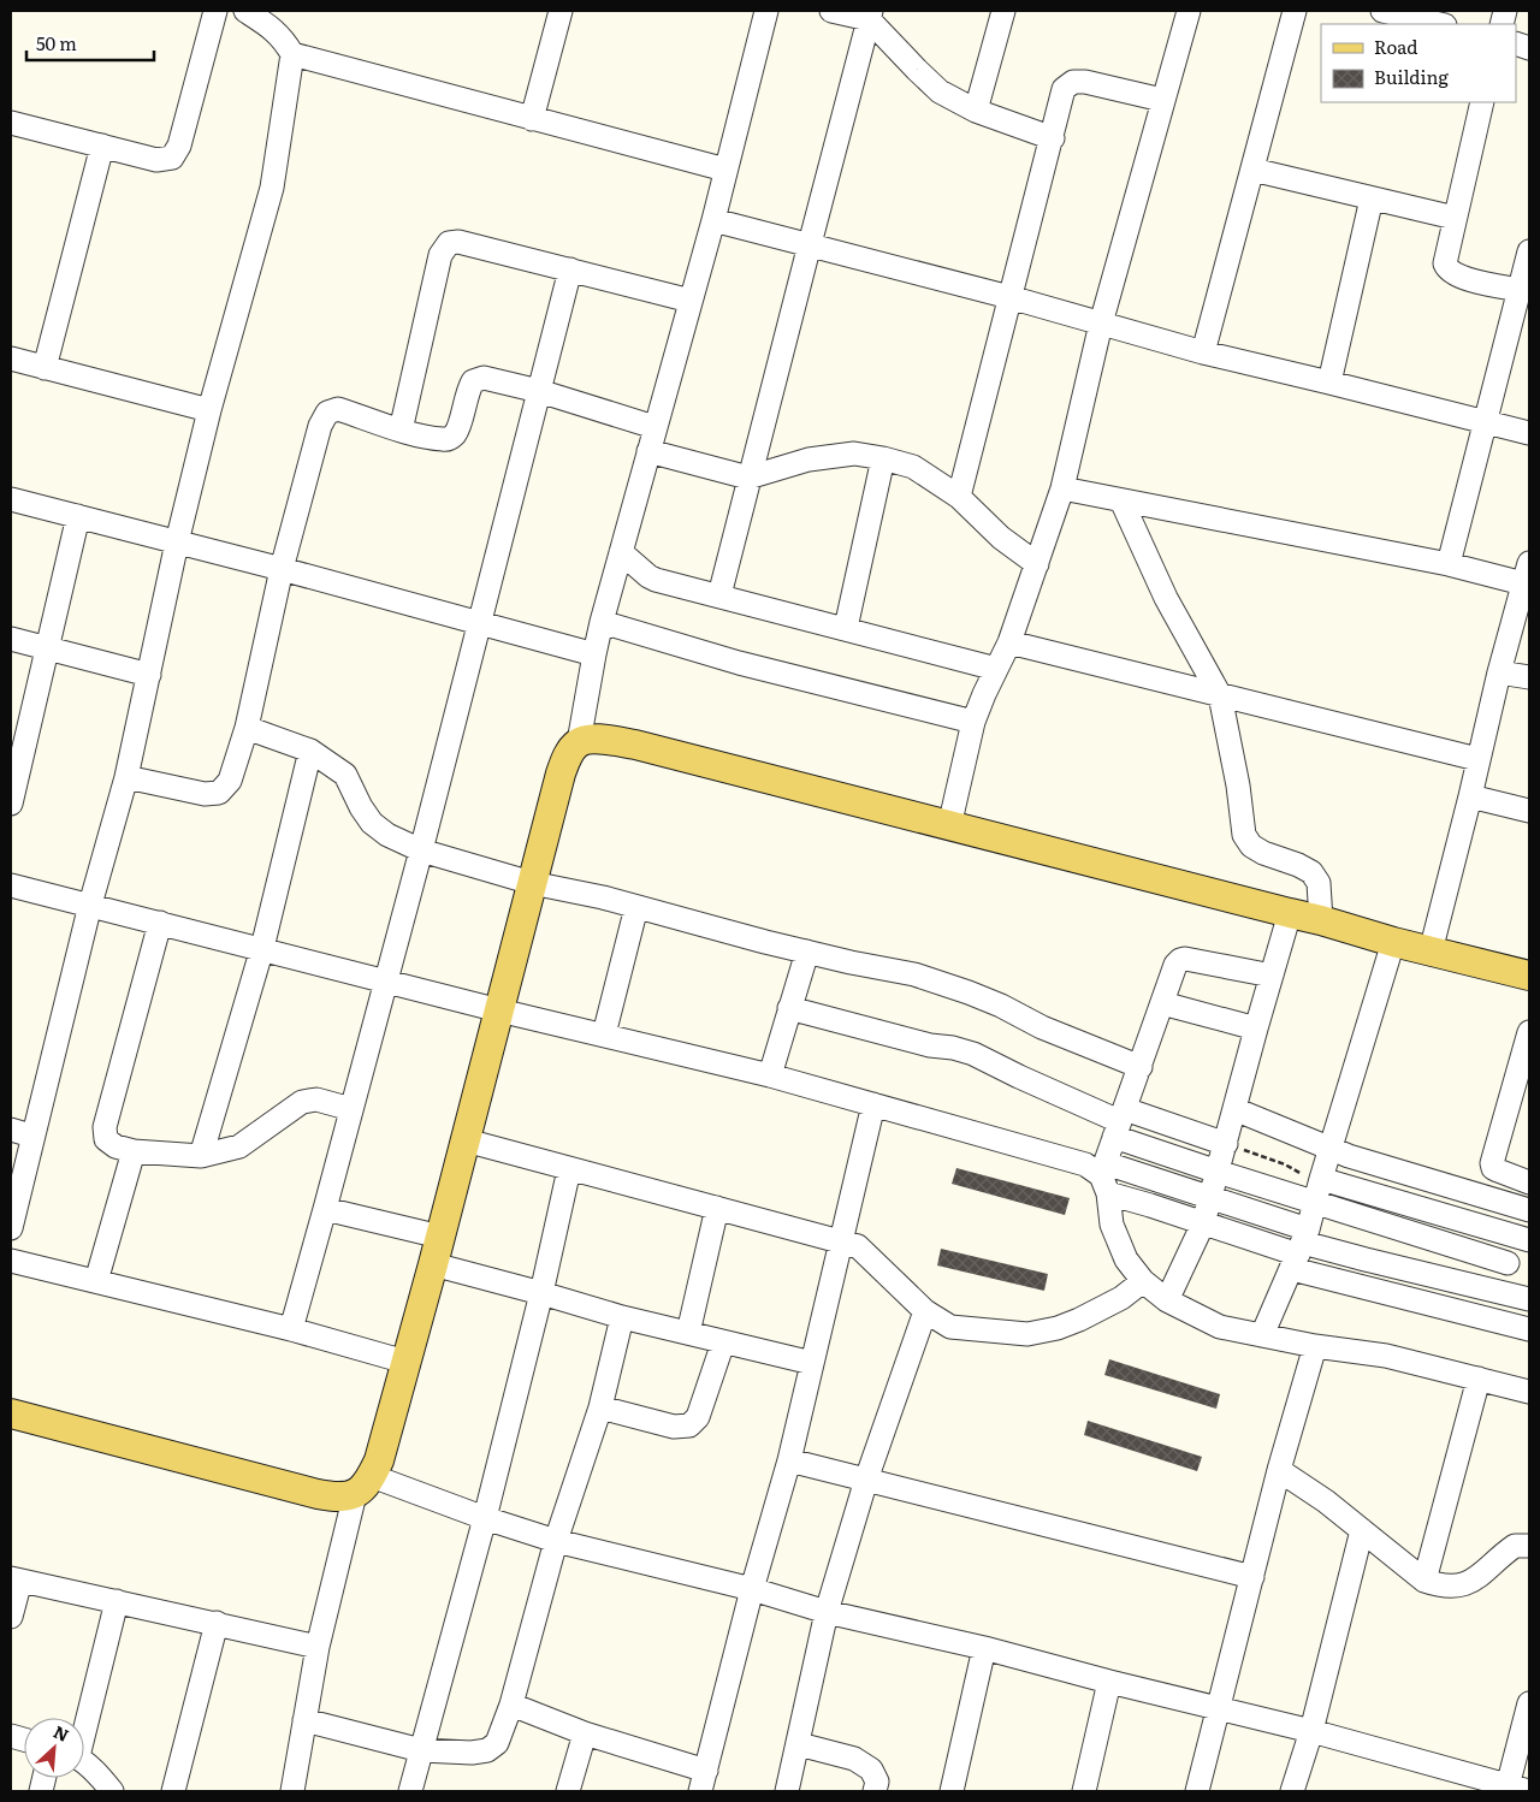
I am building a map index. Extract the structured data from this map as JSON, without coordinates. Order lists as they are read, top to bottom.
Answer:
{
  "legend": ["Road", "Building"],
  "scale_bar": "50 m",
  "north": "top right"
}
